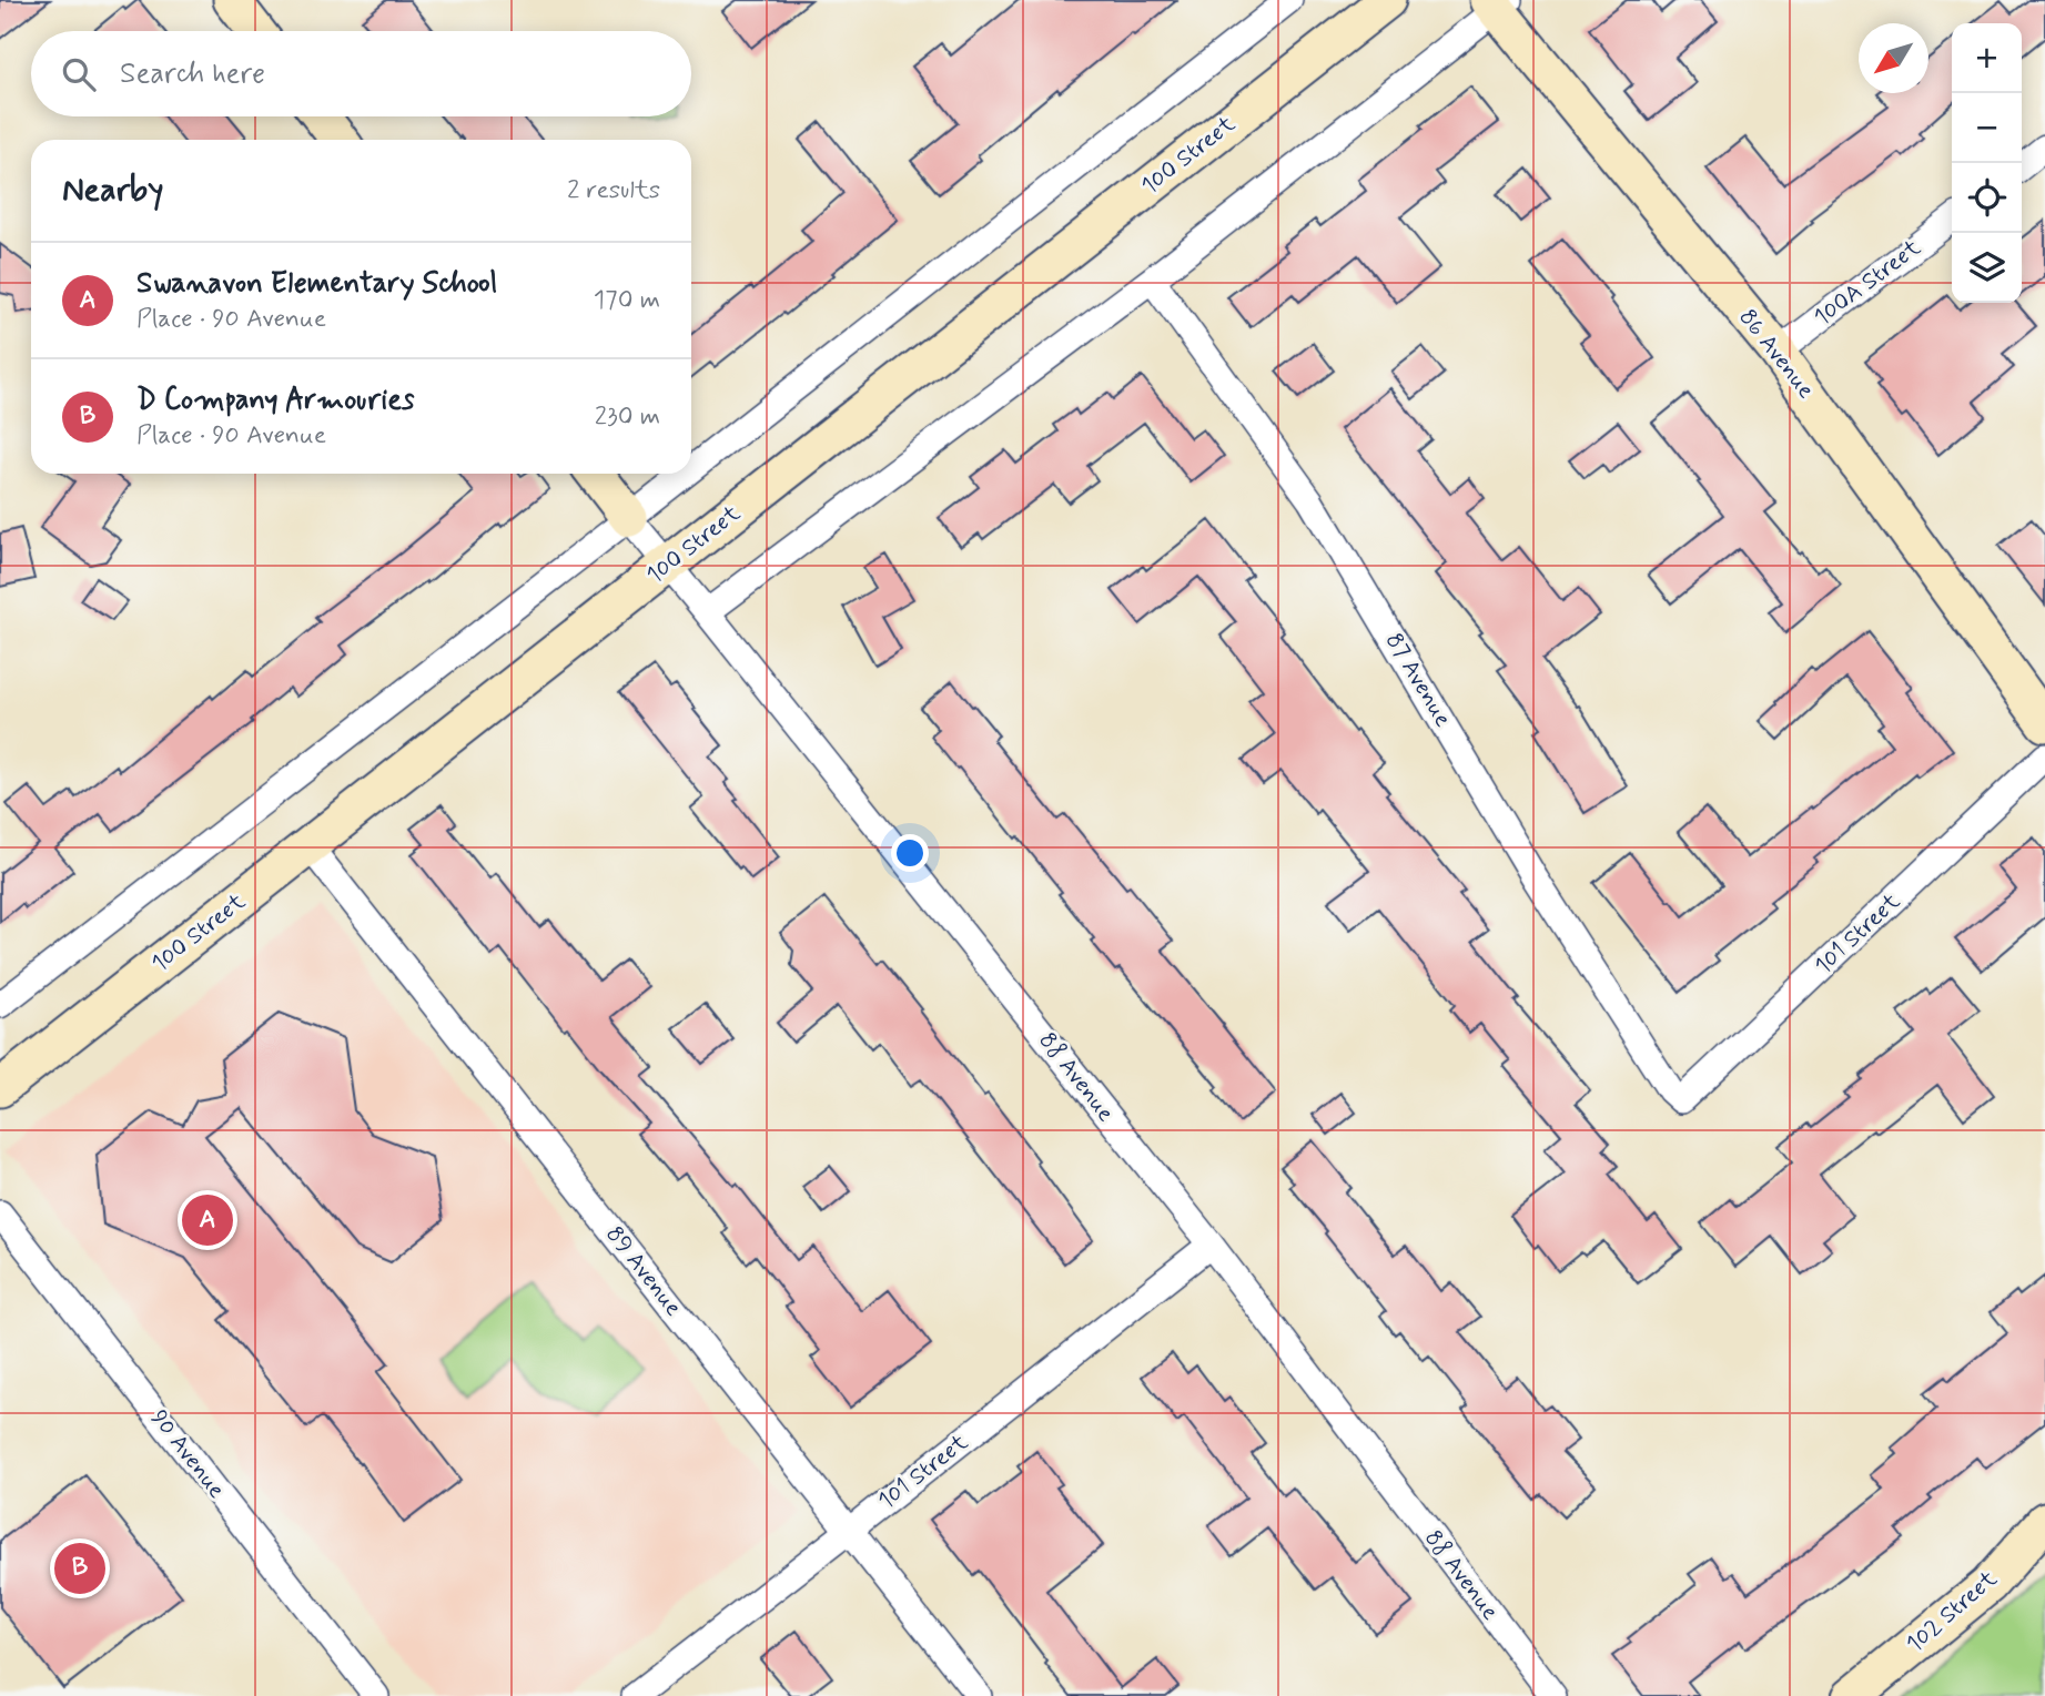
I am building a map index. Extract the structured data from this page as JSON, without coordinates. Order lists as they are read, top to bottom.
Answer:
{
  "streets": {
    "main road": [
      "100 Street",
      "86 Avenue",
      "88 Avenue",
      "102 Street"
    ],
    "street": [
      "100A Street",
      "87 Avenue",
      "101 Street",
      "89 Avenue",
      "90 Avenue"
    ]
  },
  "crossings": [
    ["100 Street", "88 Avenue"],
    ["100 Street", "89 Avenue"],
    ["100A Street", "86 Avenue"],
    ["87 Avenue", "101 Street"],
    ["101 Street", "88 Avenue"],
    ["101 Street", "89 Avenue"]
  ],
  "north": "bottom left",
  "page": {
    "map_buttons": ["+", "−"],
    "search": "Search here",
    "heading": ["Nearby", "2 results"],
    "list": [
      {
        "mark": "A",
        "name": "Swanavon Elementary School",
        "note": "Place · 90 Avenue",
        "value": "170 m"
      },
      {
        "mark": "B",
        "name": "D Company Armouries",
        "note": "Place · 90 Avenue",
        "value": "230 m"
      }
    ],
    "pins": ["A", "B"]
  }
}
